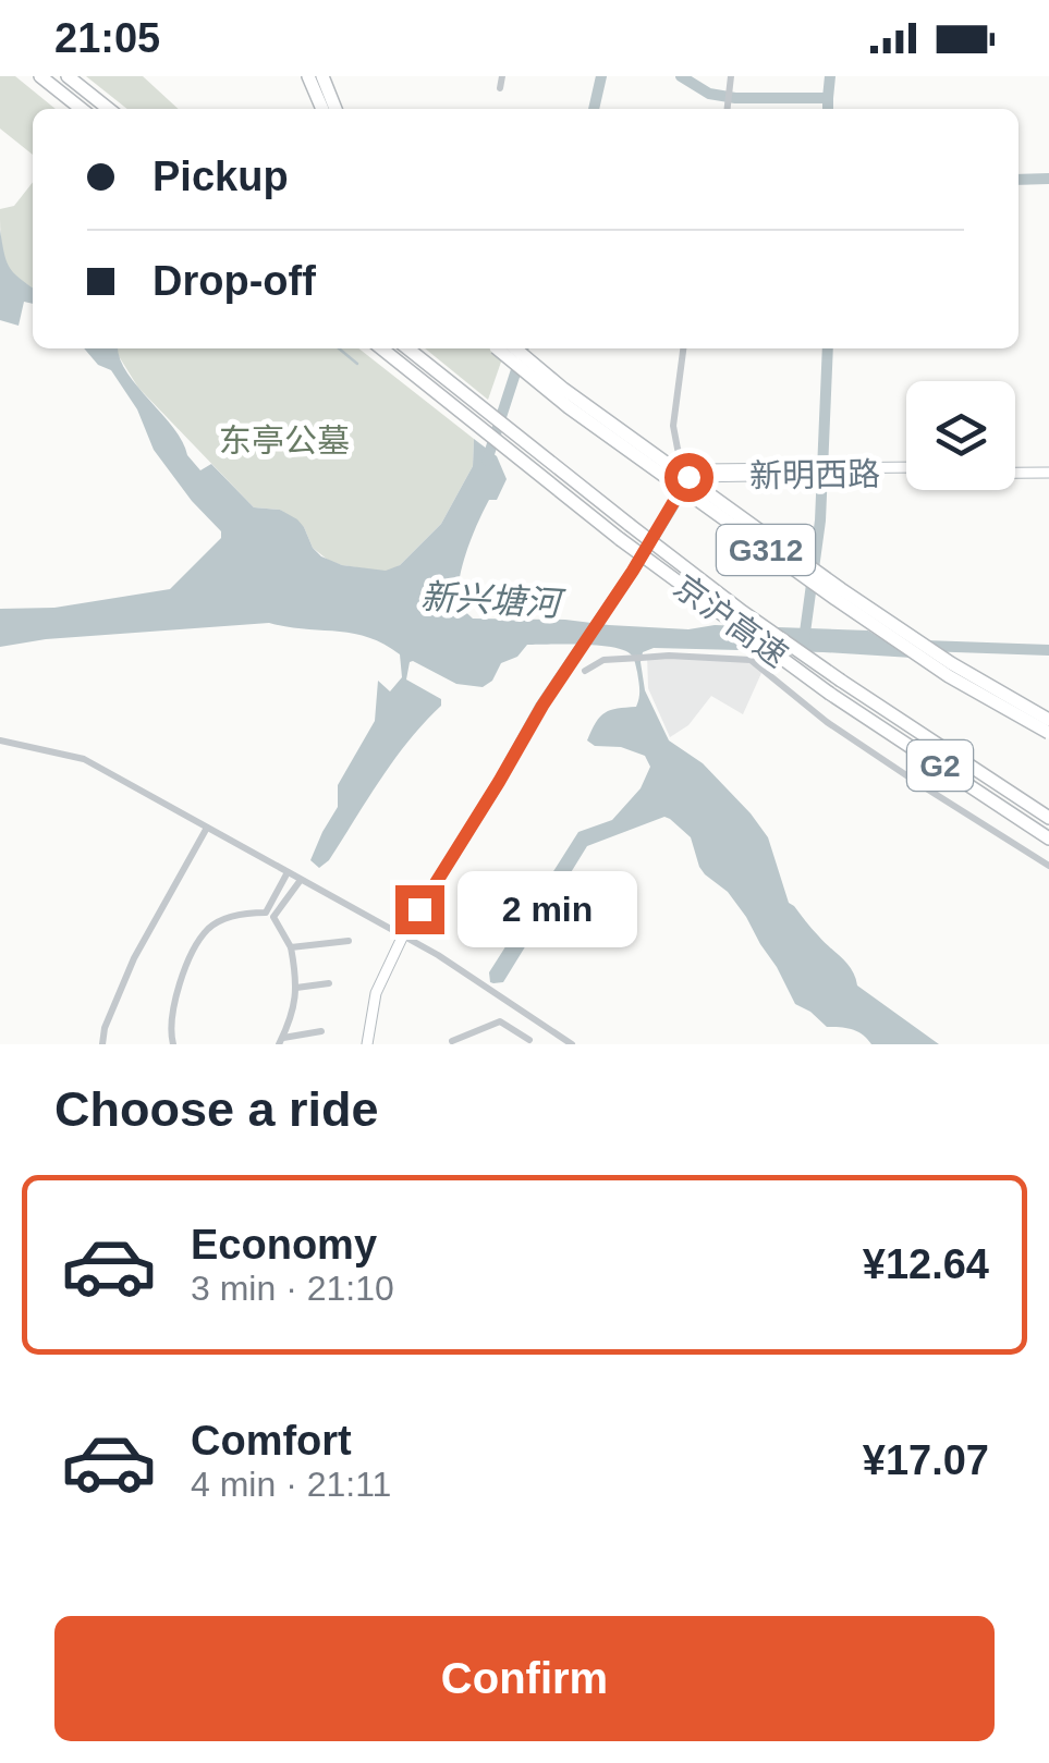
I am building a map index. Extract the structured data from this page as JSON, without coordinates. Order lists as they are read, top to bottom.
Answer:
{
  "streets": {
    "highway": ["G312", "京沪高速", "G2"],
    "street": ["新明西路"]
  },
  "water": ["新兴塘河"],
  "parks": ["东亭公墓"],
  "page": {
    "status": "21:05",
    "banner": ["Pickup", "Drop-off"],
    "bubble": "2 min",
    "heading": "Choose a ride",
    "list": [
      {
        "name": "Economy",
        "note": "3 min · 21:10",
        "value": "¥12.64"
      },
      {
        "name": "Comfort",
        "note": "4 min · 21:11",
        "value": "¥17.07"
      }
    ],
    "buttons": "Confirm"
  }
}
